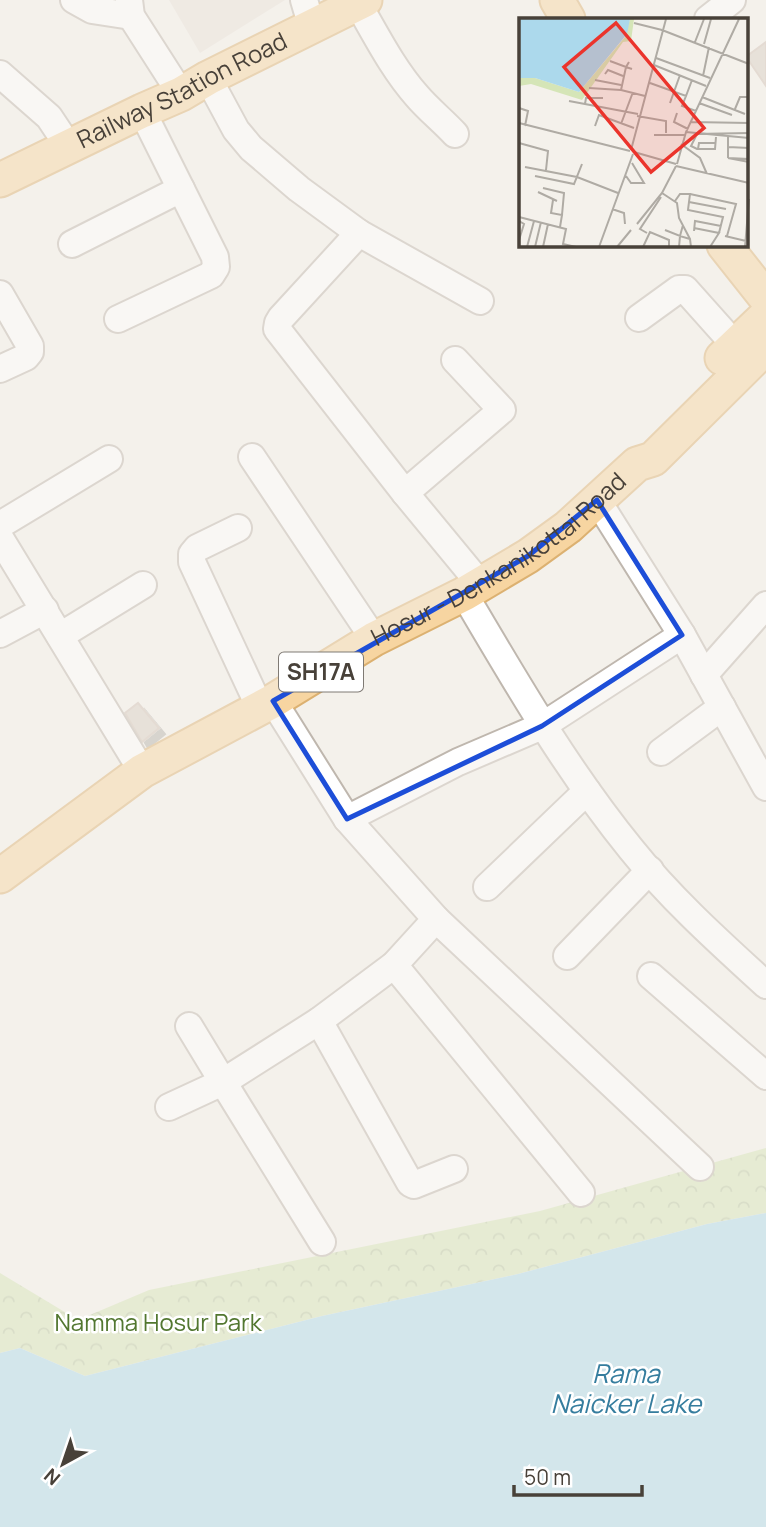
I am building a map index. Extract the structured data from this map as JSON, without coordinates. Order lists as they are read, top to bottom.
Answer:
{
  "streets": {
    "main road": ["Railway Station Road", "Hosur - Denkanikottai Road", "SH17A"]
  },
  "water": ["Rama Naicker Lake"],
  "parks": ["Namma Hosur Park"],
  "scale_bar": "50 m",
  "north": "bottom left"
}
